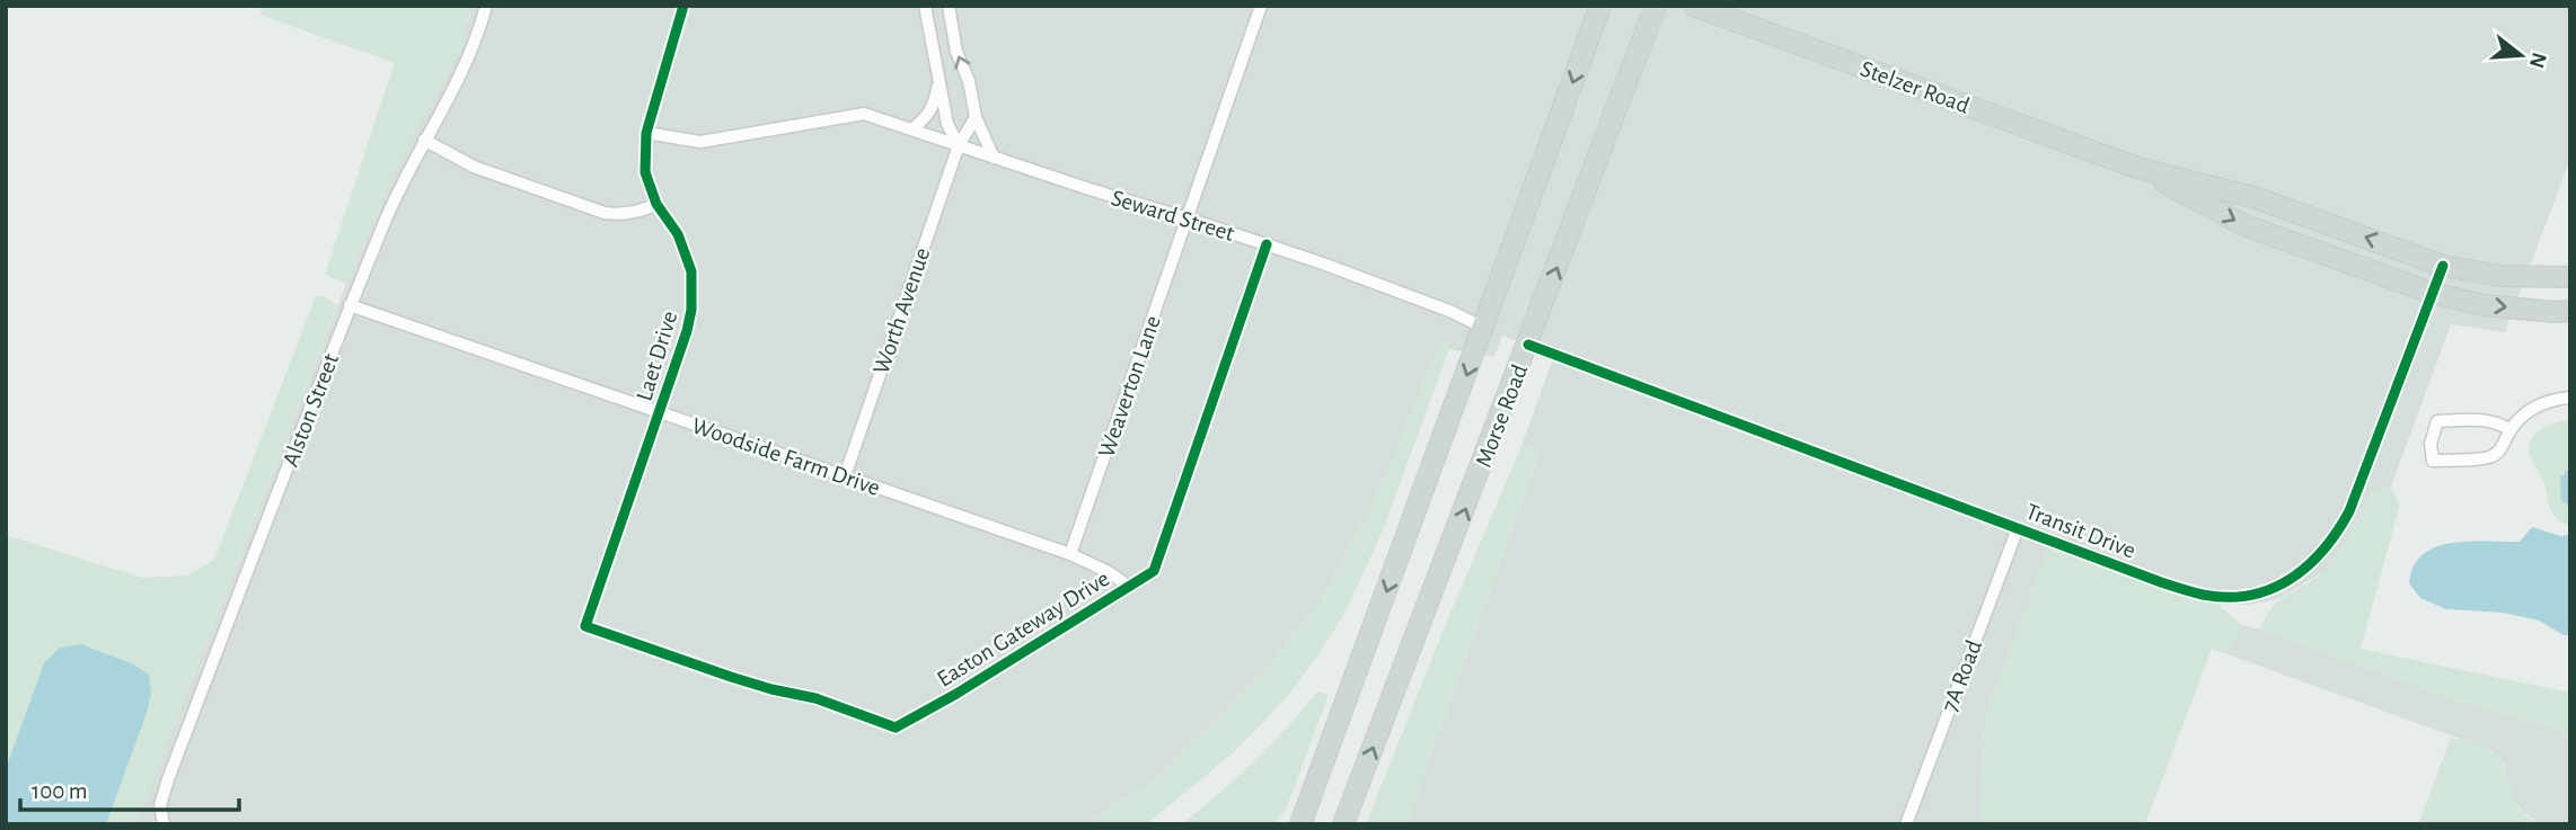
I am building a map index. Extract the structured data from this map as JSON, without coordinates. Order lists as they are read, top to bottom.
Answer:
{
  "streets": {
    "main road": ["Stelzer Road", "Morse Road"],
    "street": [
      "Seward Street",
      "Worth Avenue",
      "Laet Drive",
      "Weaverton Lane",
      "Alston Street",
      "Woodside Farm Drive",
      "Transit Drive",
      "Easton Gateway Drive",
      "7A Road"
    ]
  },
  "crossings": [
    ["Stelzer Road", "Transit Drive"],
    ["Seward Street", "Worth Avenue"],
    ["Seward Street", "Laet Drive"],
    ["Seward Street", "Weaverton Lane"],
    ["Seward Street", "Morse Road"],
    ["Seward Street", "Easton Gateway Drive"],
    ["Worth Avenue", "Woodside Farm Drive"],
    ["Laet Drive", "Woodside Farm Drive"],
    ["Laet Drive", "Easton Gateway Drive"],
    ["Weaverton Lane", "Woodside Farm Drive"],
    ["Alston Street", "Woodside Farm Drive"],
    ["Morse Road", "Transit Drive"],
    ["Woodside Farm Drive", "Easton Gateway Drive"],
    ["Transit Drive", "7A Road"]
  ],
  "scale_bar": "100 m",
  "north": "right"
}
